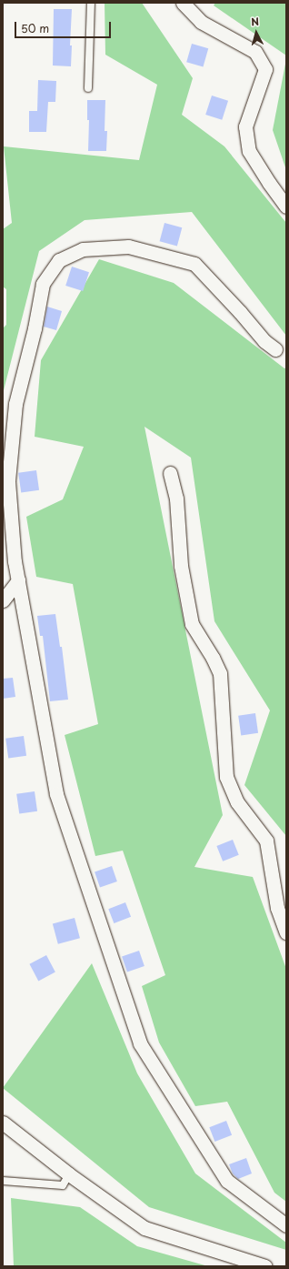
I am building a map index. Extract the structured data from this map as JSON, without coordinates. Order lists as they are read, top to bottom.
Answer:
{
  "scale_bar": "50 m",
  "north": "top"
}
